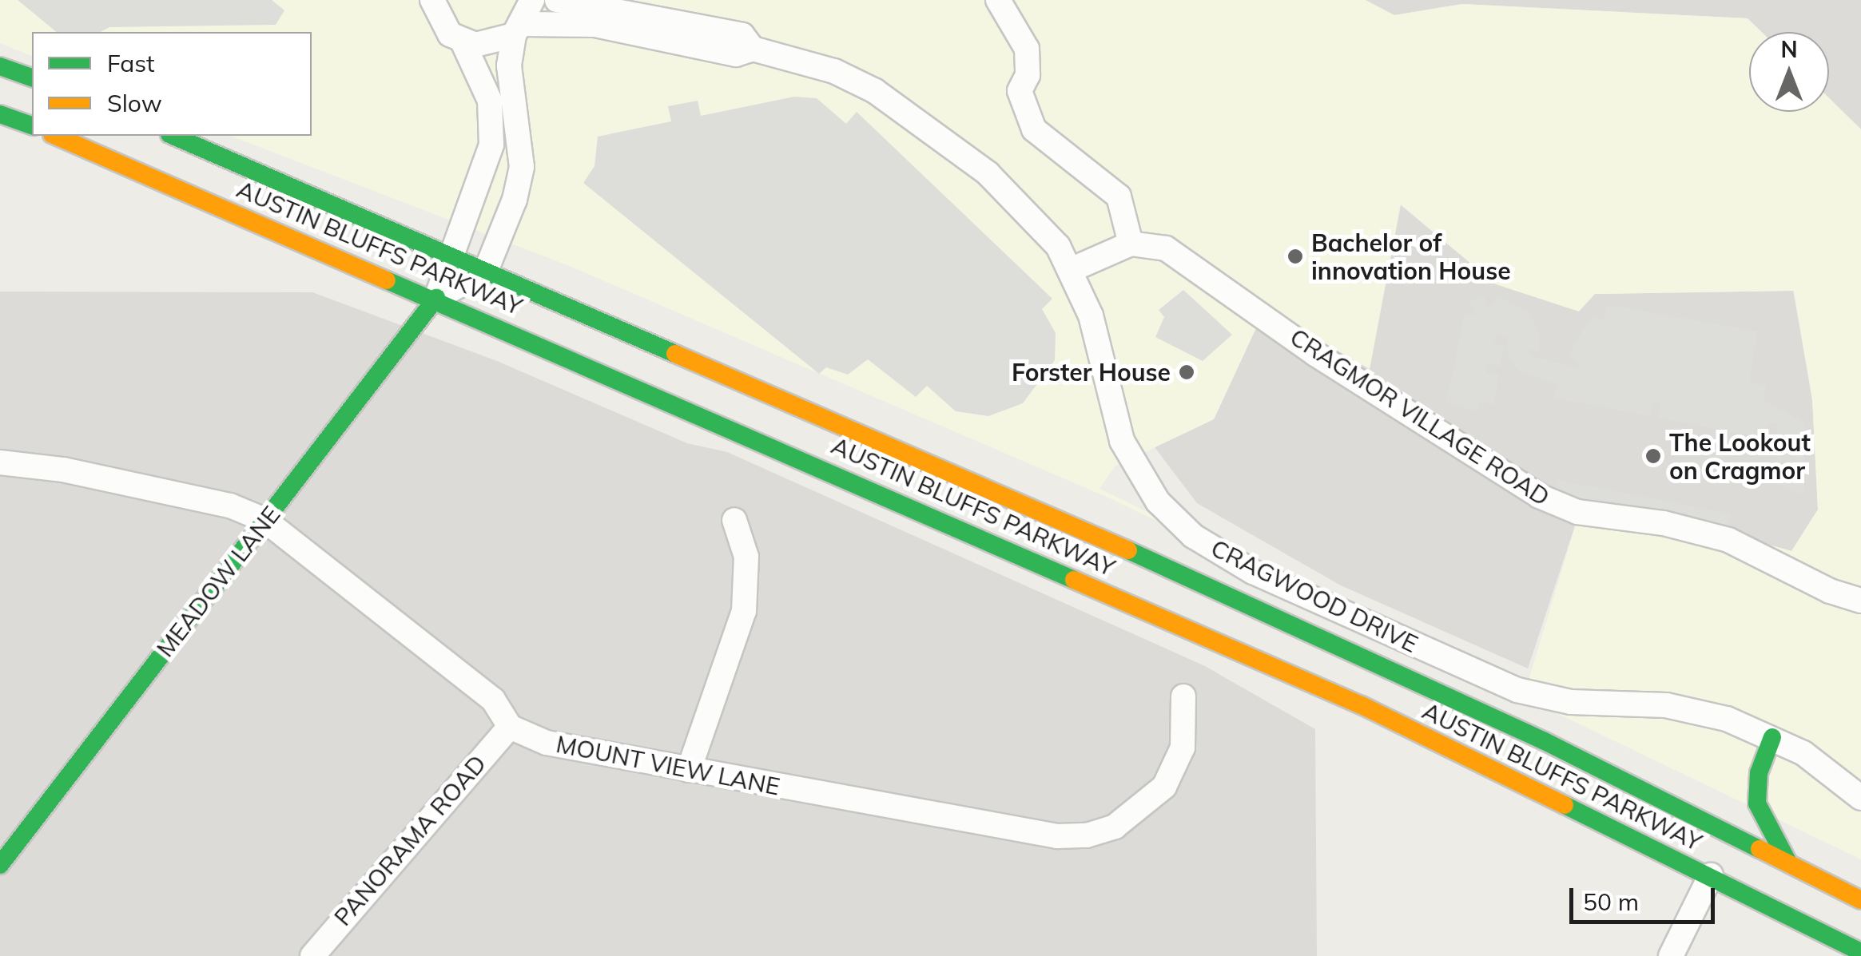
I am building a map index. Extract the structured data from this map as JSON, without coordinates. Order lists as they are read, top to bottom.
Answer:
{
  "streets": {
    "main road": ["AUSTIN BLUFFS PARKWAY", "MEADOW LANE"],
    "street": [
      "CRAGMOR VILLAGE ROAD",
      "CRAGWOOD DRIVE",
      "MOUNT VIEW LANE",
      "PANORAMA ROAD"
    ]
  },
  "crossings": [
    ["AUSTIN BLUFFS PARKWAY", "MEADOW LANE"],
    ["MOUNT VIEW LANE", "PANORAMA ROAD"]
  ],
  "places": ["Bachelor of innovation House", "Forster House", "The Lookout on Cragmor"],
  "legend": ["Fast", "Slow"],
  "scale_bar": "50 m",
  "north": "top"
}
